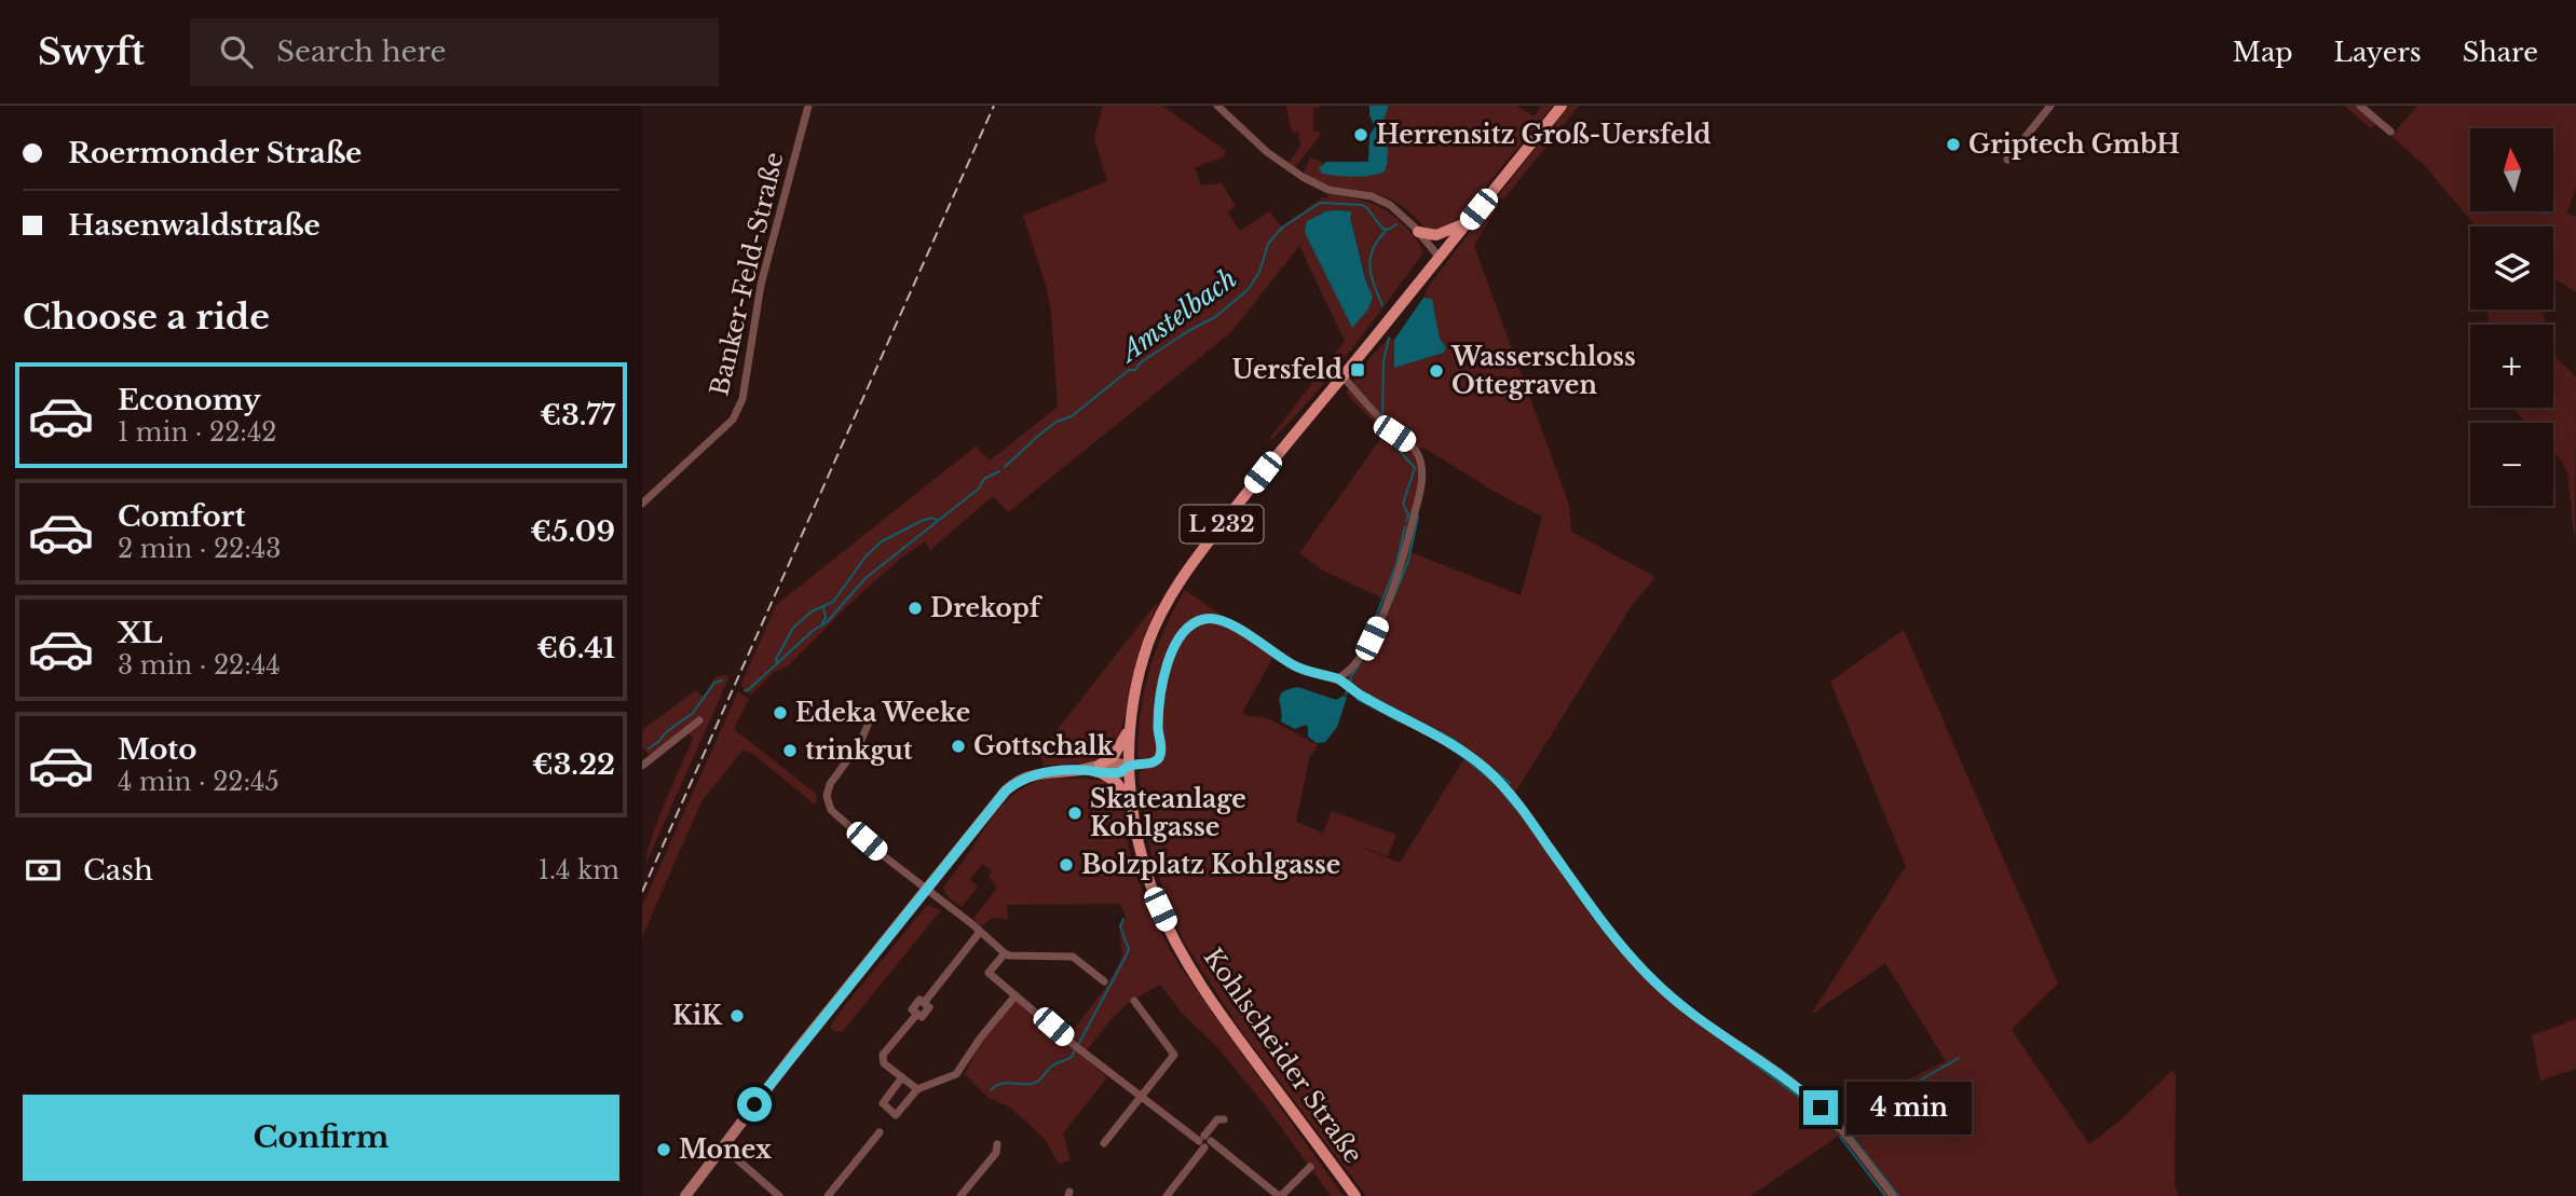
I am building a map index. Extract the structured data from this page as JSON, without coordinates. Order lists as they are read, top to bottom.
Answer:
{
  "streets": {
    "main road": ["L 232", "Kohlscheider Straße"],
    "street": ["Banker-Feld-Straße"]
  },
  "crossings": [
    ["L 232", "Kohlscheider Straße"]
  ],
  "water": ["Amstelbach"],
  "places": {
    "other": [
      "Herrensitz Groß-Uersfeld",
      "Griptech GmbH",
      "Wasserschloss Ottegraven",
      "Drekopf",
      "Edeka Weeke",
      "Gottschalk",
      "trinkgut",
      "Skateanlage Kohlgasse",
      "Bolzplatz Kohlgasse",
      "KiK",
      "Monex"
    ],
    "transit": ["Uersfeld"]
  },
  "north": "top",
  "page": {
    "header": "Swyft",
    "search": "Search here",
    "nav": ["Map", "Layers", "Share"],
    "banner": ["Roermonder Straße", "Hasenwaldstraße"],
    "map_buttons": ["+", "−"],
    "heading": "Choose a ride",
    "list": [
      {
        "name": "Economy",
        "note": "1 min · 22:42",
        "value": "€3.77"
      },
      {
        "name": "Comfort",
        "note": "2 min · 22:43",
        "value": "€5.09"
      },
      {
        "name": "XL",
        "note": "3 min · 22:44",
        "value": "€6.41"
      },
      {
        "name": "Moto",
        "note": "4 min · 22:45",
        "value": "€3.22"
      }
    ],
    "pay": ["Cash", "1.4 km"],
    "buttons": "Confirm",
    "bubble": "4 min"
  }
}
